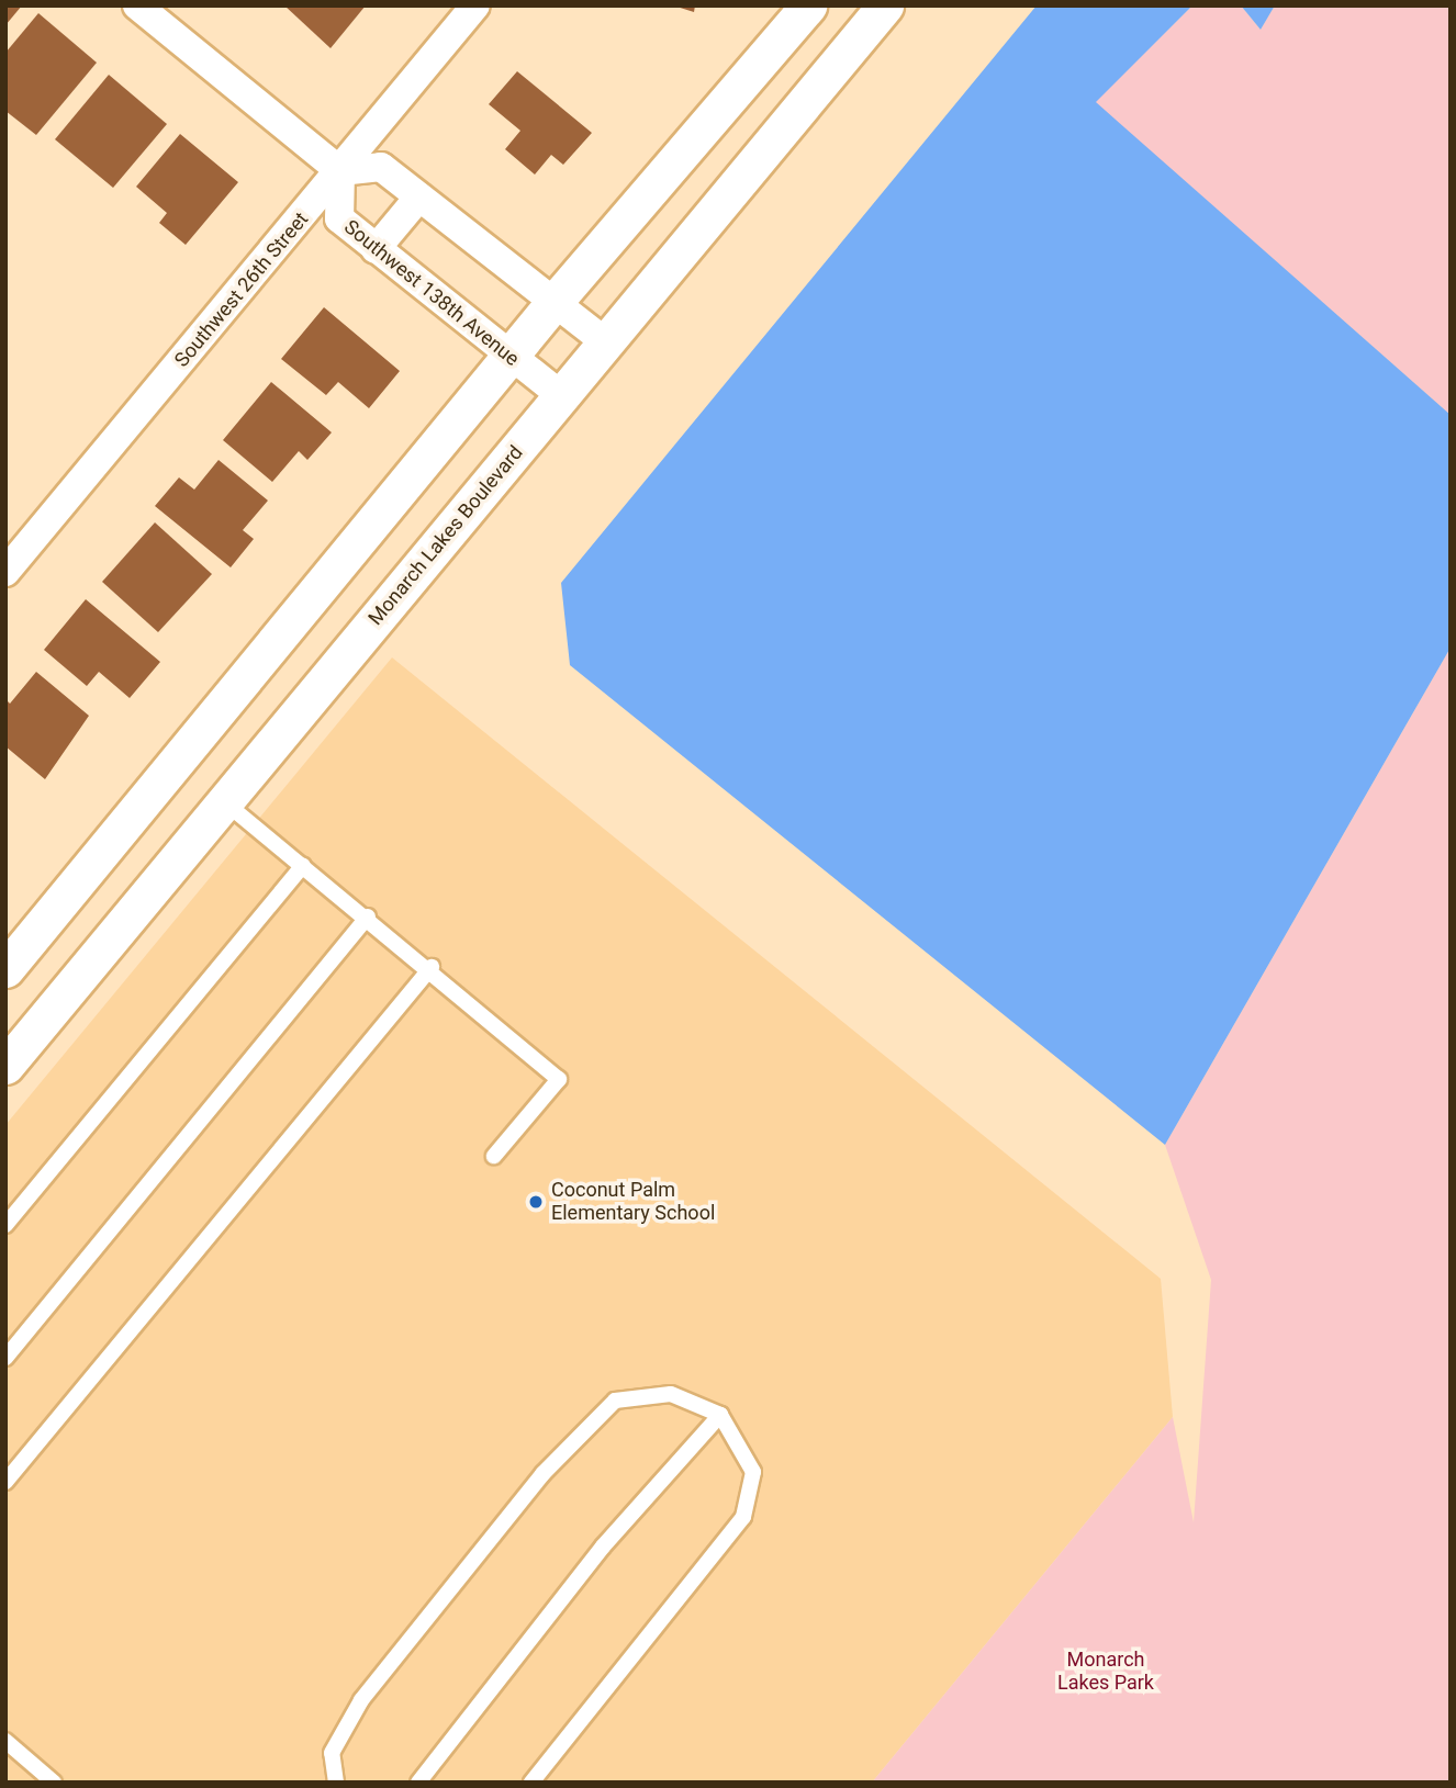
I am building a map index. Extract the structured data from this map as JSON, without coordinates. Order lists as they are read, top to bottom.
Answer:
{
  "streets": {
    "street": ["Southwest 26th Street", "Southwest 138th Avenue", "Monarch Lakes Boulevard"]
  },
  "crossings": [
    ["Southwest 26th Street", "Southwest 138th Avenue"],
    ["Southwest 138th Avenue", "Monarch Lakes Boulevard"]
  ],
  "parks": ["Monarch Lakes Park"],
  "places": ["Coconut Palm Elementary School"]
}
